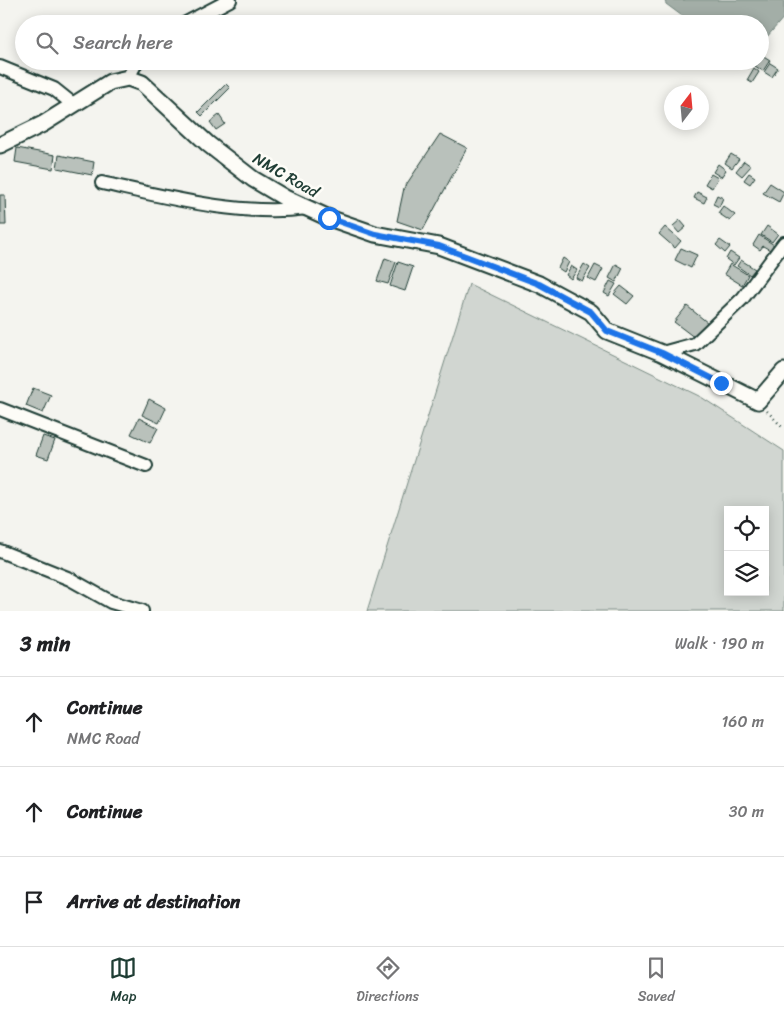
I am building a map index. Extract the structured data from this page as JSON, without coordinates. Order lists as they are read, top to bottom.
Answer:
{
  "streets": {
    "street": ["NMC Road"]
  },
  "north": "top",
  "page": {
    "search": "Search here",
    "heading": ["3 min", "Walk · 190 m"],
    "list": [
      ["Continue", "NMC Road", "160 m"],
      ["Continue", "30 m"],
      "Arrive at destination"
    ],
    "nav": ["Map", "Directions", "Saved"]
  }
}
